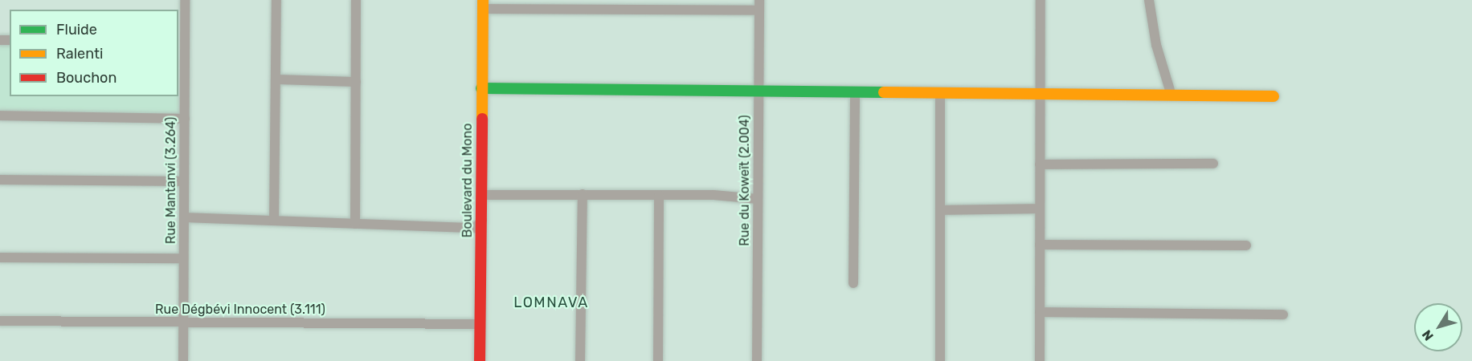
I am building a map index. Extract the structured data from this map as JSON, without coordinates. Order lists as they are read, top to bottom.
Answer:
{
  "streets": {
    "street": [
      "Rue Mantanvi (3.264)",
      "Boulevard du Mono",
      "Rue du Koweït (2.004)",
      "Rue Dégbévi Innocent (3.111)"
    ]
  },
  "crossings": [
    ["Rue Mantanvi (3.264)", "Rue Dégbévi Innocent (3.111)"],
    ["Boulevard du Mono", "Rue Dégbévi Innocent (3.111)"]
  ],
  "districts": ["LOMNAVA"],
  "legend": ["Fluide", "Ralenti", "Bouchon"],
  "north": "bottom left"
}
